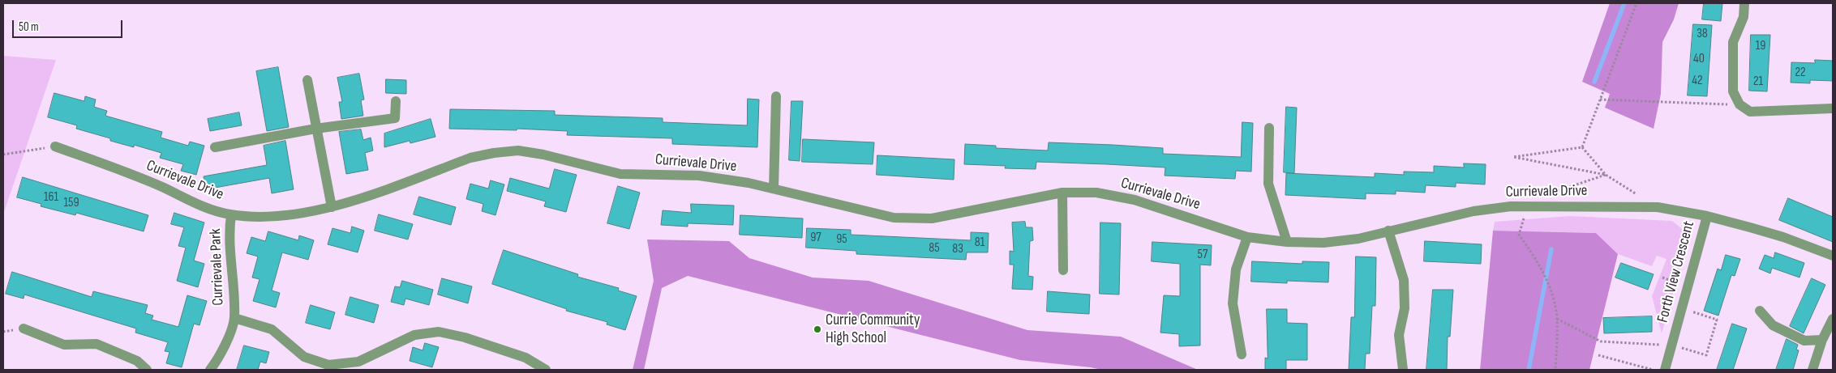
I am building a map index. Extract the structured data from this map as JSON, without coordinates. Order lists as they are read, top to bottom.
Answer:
{
  "streets": {
    "street": ["Currievale Drive", "Currievale Park", "Forth View Crescent"]
  },
  "crossings": [
    ["Currievale Drive", "Currievale Park"],
    ["Currievale Drive", "Forth View Crescent"]
  ],
  "places": ["Currie Community High School"],
  "house_numbers": [
    "38",
    "19",
    "40",
    "22",
    "42",
    "21",
    "161",
    "159",
    "97",
    "95",
    "81",
    "85",
    "83",
    "57"
  ],
  "scale_bar": "50 m"
}
